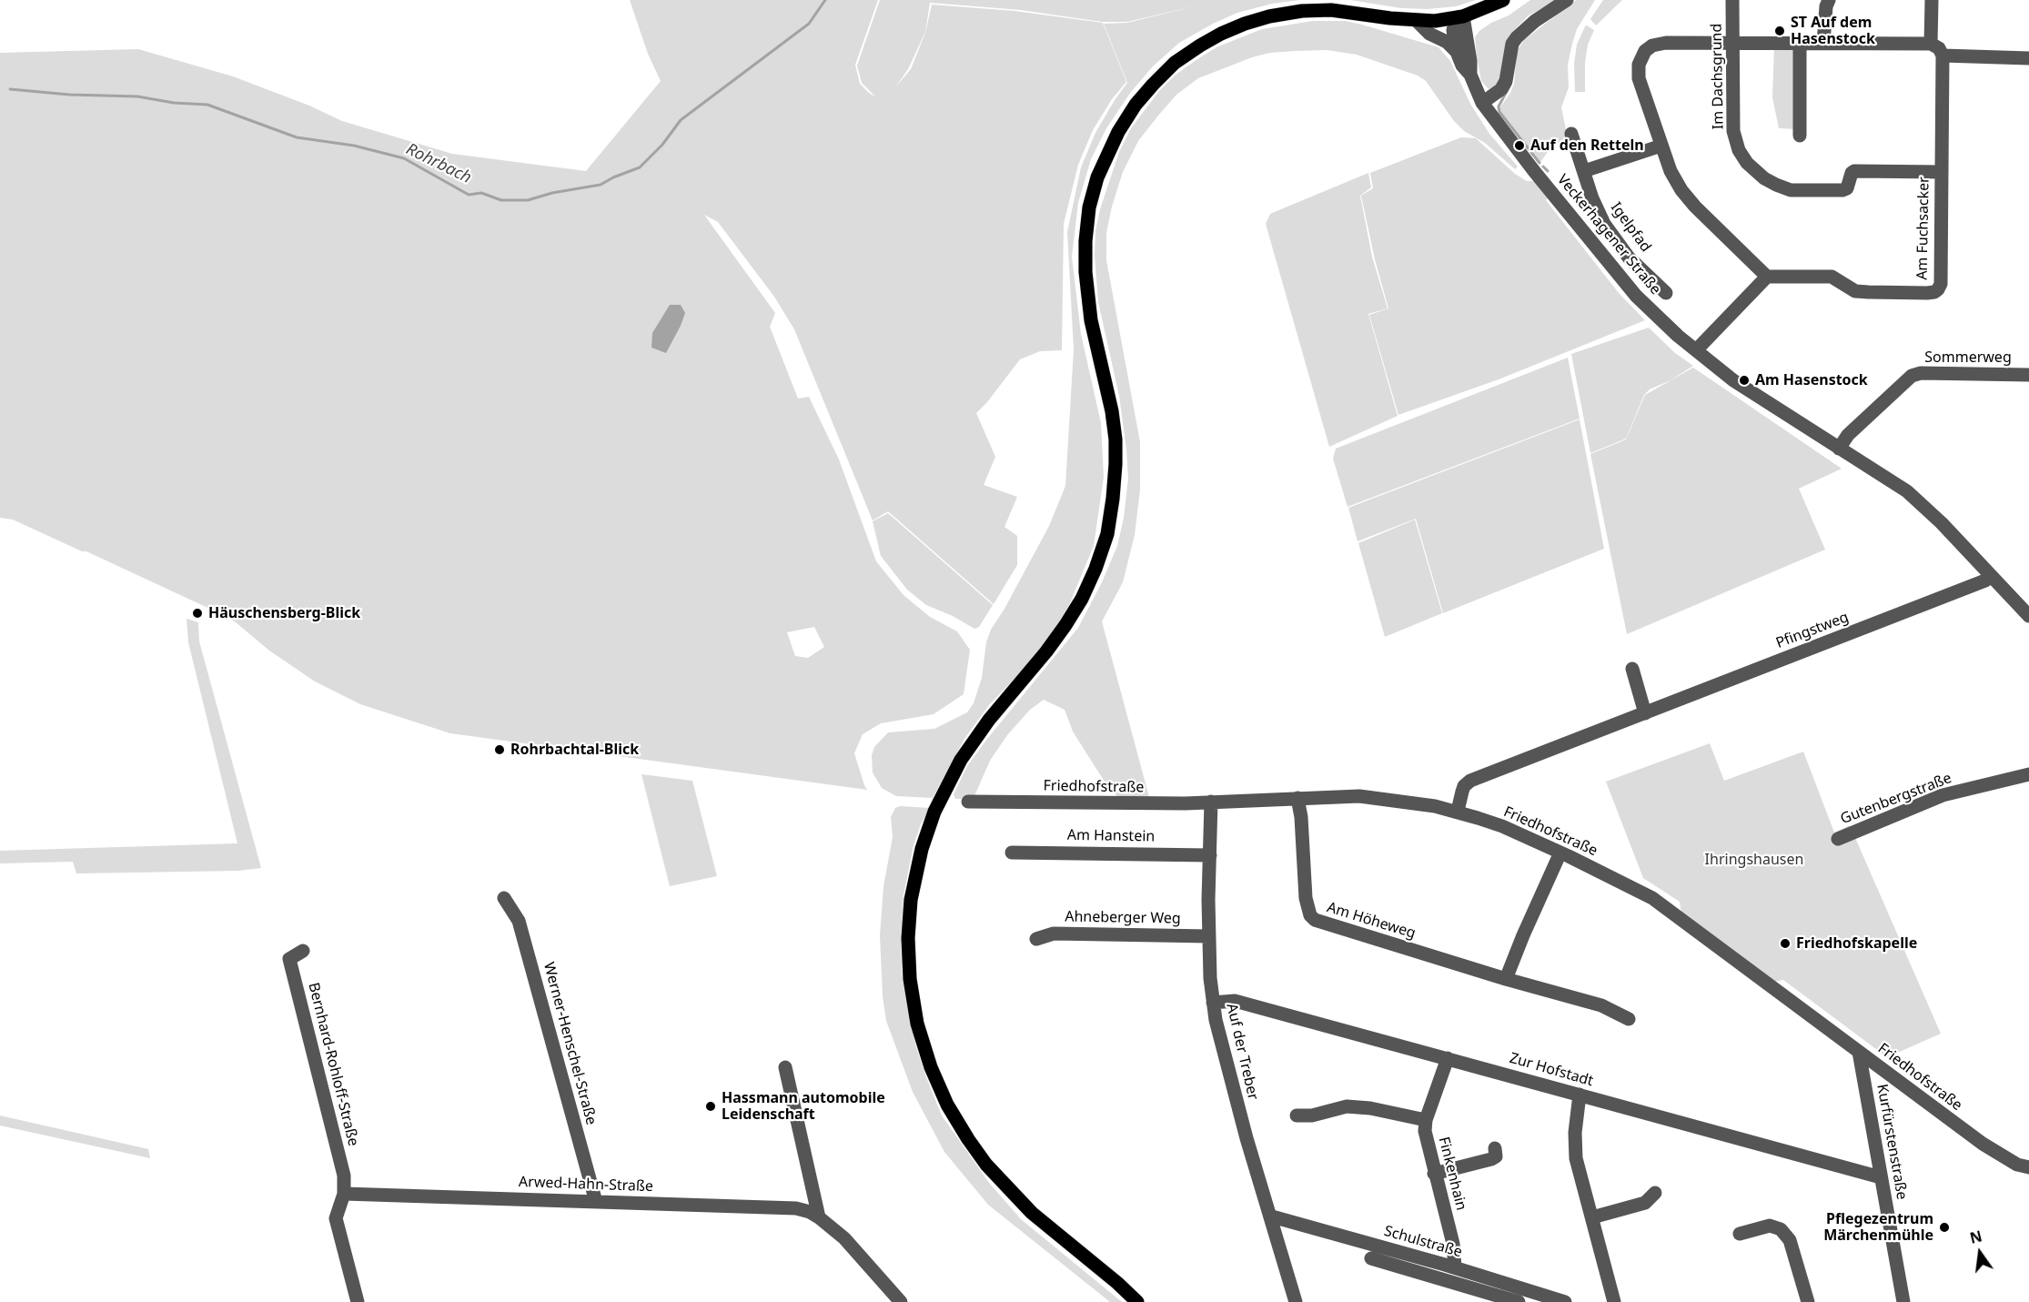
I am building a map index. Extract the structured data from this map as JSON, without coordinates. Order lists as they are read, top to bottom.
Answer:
{
  "streets": {
    "street": [
      "Im Dachsgrund",
      "Igelpfad",
      "Am Fuchsacker",
      "Veckerhagener Straße",
      "Sommerweg",
      "Pfingstweg",
      "Friedhofstraße",
      "Gutenbergstraße",
      "Am Hanstein",
      "Ahneberger Weg",
      "Am Höheweg",
      "Werner-Henschel-Straße",
      "Auf der Treber",
      "Bernhard-Rohloff-Straße",
      "Zur Hofstadt",
      "Kurfürstenstraße",
      "Finkenhain",
      "Arwed-Hahn-Straße",
      "Schulstraße"
    ]
  },
  "crossings": [
    ["Im Dachsgrund", "Am Fuchsacker"],
    ["Veckerhagener Straße", "Sommerweg"],
    ["Veckerhagener Straße", "Pfingstweg"],
    ["Pfingstweg", "Friedhofstraße"],
    ["Friedhofstraße", "Am Höheweg"],
    ["Friedhofstraße", "Auf der Treber"],
    ["Friedhofstraße", "Kurfürstenstraße"],
    ["Am Hanstein", "Auf der Treber"],
    ["Ahneberger Weg", "Auf der Treber"],
    ["Werner-Henschel-Straße", "Arwed-Hahn-Straße"],
    ["Auf der Treber", "Zur Hofstadt"],
    ["Auf der Treber", "Schulstraße"],
    ["Bernhard-Rohloff-Straße", "Arwed-Hahn-Straße"],
    ["Zur Hofstadt", "Kurfürstenstraße"],
    ["Zur Hofstadt", "Finkenhain"],
    ["Finkenhain", "Schulstraße"]
  ],
  "water": ["Rohrbach"],
  "parks": ["Ihringshausen"],
  "places": [
    "ST Auf dem Hasenstock",
    "Auf den Retteln",
    "Am Hasenstock",
    "Häuschensberg-Blick",
    "Rohrbachtal-Blick",
    "Friedhofskapelle",
    "Hassmann automobile Leidenschaft",
    "Pflegezentrum Märchenmühle"
  ],
  "north": "top"
}
